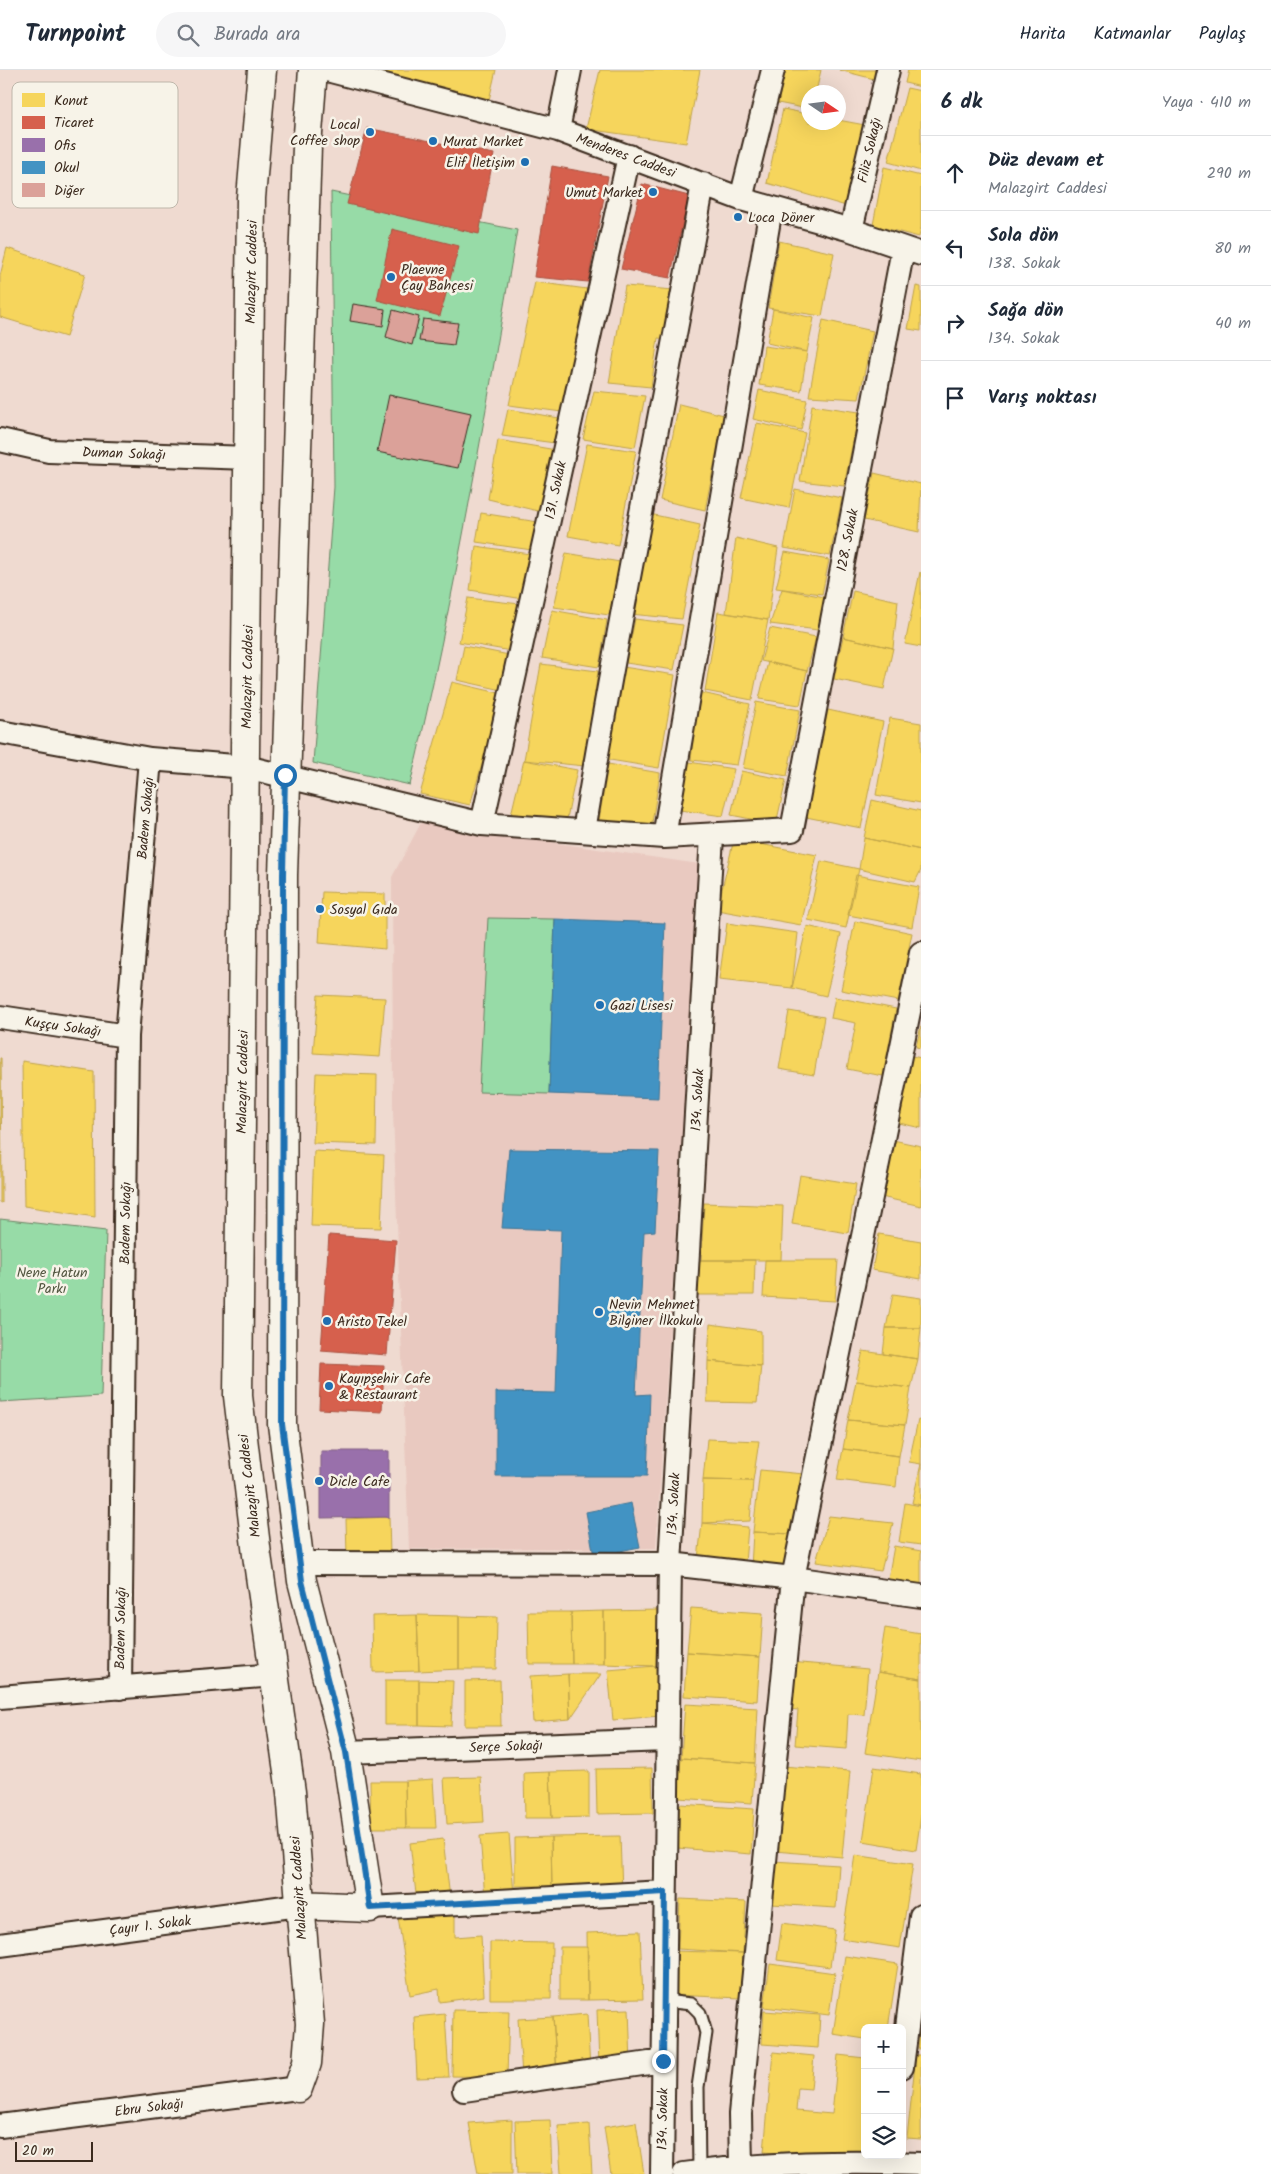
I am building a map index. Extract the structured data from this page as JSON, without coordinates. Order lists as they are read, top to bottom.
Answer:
{
  "streets": {
    "main road": ["Malazgirt Caddesi"],
    "street": [
      "Filiz Sokağı",
      "Menderes Caddesi",
      "Duman Sokağı",
      "131. Sokak",
      "128. Sokak",
      "Badem Sokağı",
      "Kuşçu Sokağı",
      "134. Sokak",
      "Serçe Sokağı",
      "Çayır 1. Sokak",
      "Ebru Sokağı"
    ]
  },
  "crossings": [
    ["Filiz Sokağı", "Menderes Caddesi"],
    ["Menderes Caddesi", "131. Sokak"],
    ["Menderes Caddesi", "128. Sokak"],
    ["Malazgirt Caddesi", "Duman Sokağı"],
    ["Malazgirt Caddesi", "Çayır 1. Sokak"],
    ["Malazgirt Caddesi", "Ebru Sokağı"],
    ["128. Sokak", "134. Sokak"],
    ["Badem Sokağı", "Kuşçu Sokağı"],
    ["134. Sokak", "Serçe Sokağı"]
  ],
  "parks": ["Nene Hatun Parkı"],
  "places": [
    "Local Coffee shop",
    "Murat Market",
    "Elif İletişim",
    "Umut Market",
    "Loca Döner",
    "Plaevne Çay Bahçesi",
    "Sosyal Gıda",
    "Gazi Lisesi",
    "Nevin Mehmet Bilginer İlkokulu",
    "Aristo Tekel",
    "Kayıpşehir Cafe & Restaurant",
    "Dicle Cafe"
  ],
  "legend": [
    "Konut",
    "Ticaret",
    "Ofis",
    "Okul",
    "Diğer"
  ],
  "scale_bar": "20 m",
  "north": "right",
  "page": {
    "header": "Turnpoint",
    "search": "Burada ara",
    "nav": ["Harita", "Katmanlar", "Paylaş"],
    "heading": ["6 dk", "Yaya · 410 m"],
    "list": [
      ["Düz devam et", "Malazgirt Caddesi", "290 m"],
      ["Sola dön", "138. Sokak", "80 m"],
      ["Sağa dön", "134. Sokak", "40 m"],
      "Varış noktası"
    ],
    "map_buttons": ["+", "−"],
    "scale": "20 m"
  }
}
